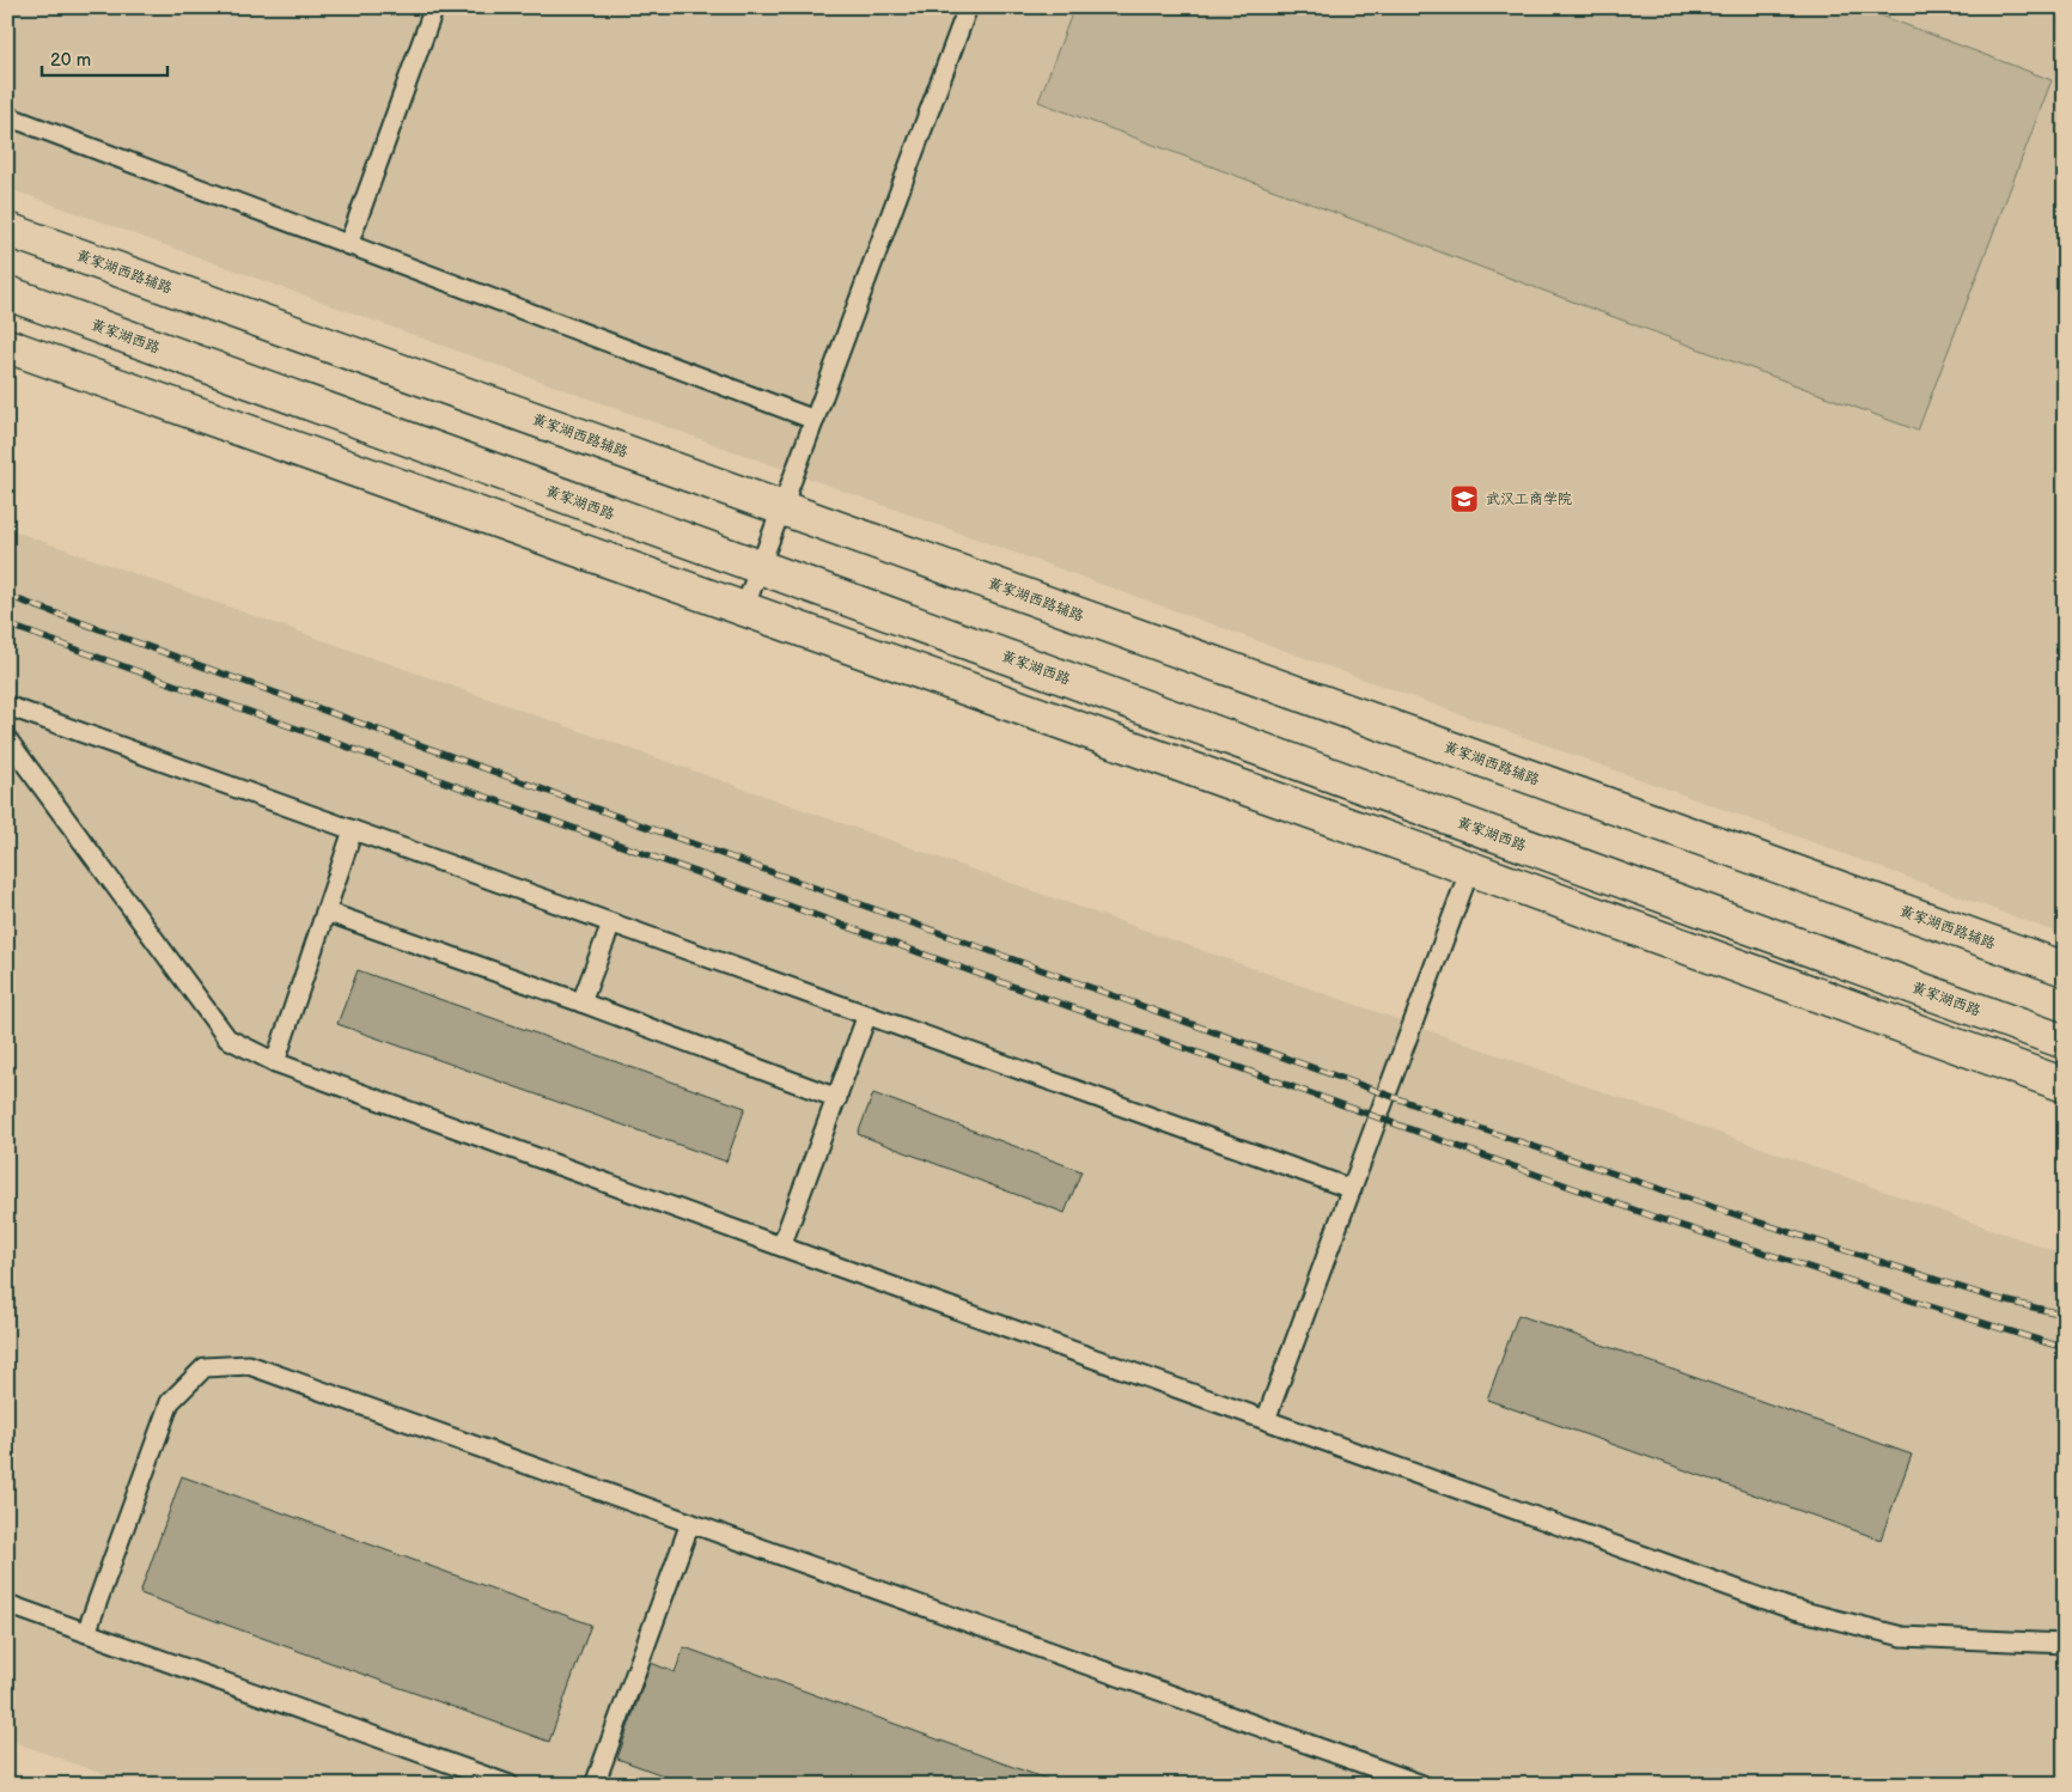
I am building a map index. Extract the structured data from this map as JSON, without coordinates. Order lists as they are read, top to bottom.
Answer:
{
  "streets": {
    "main road": ["黄家湖西路辅路", "黄家湖西路"]
  },
  "places": {
    "school or university": ["武汉工商学院"]
  },
  "scale_bar": "20 m"
}
